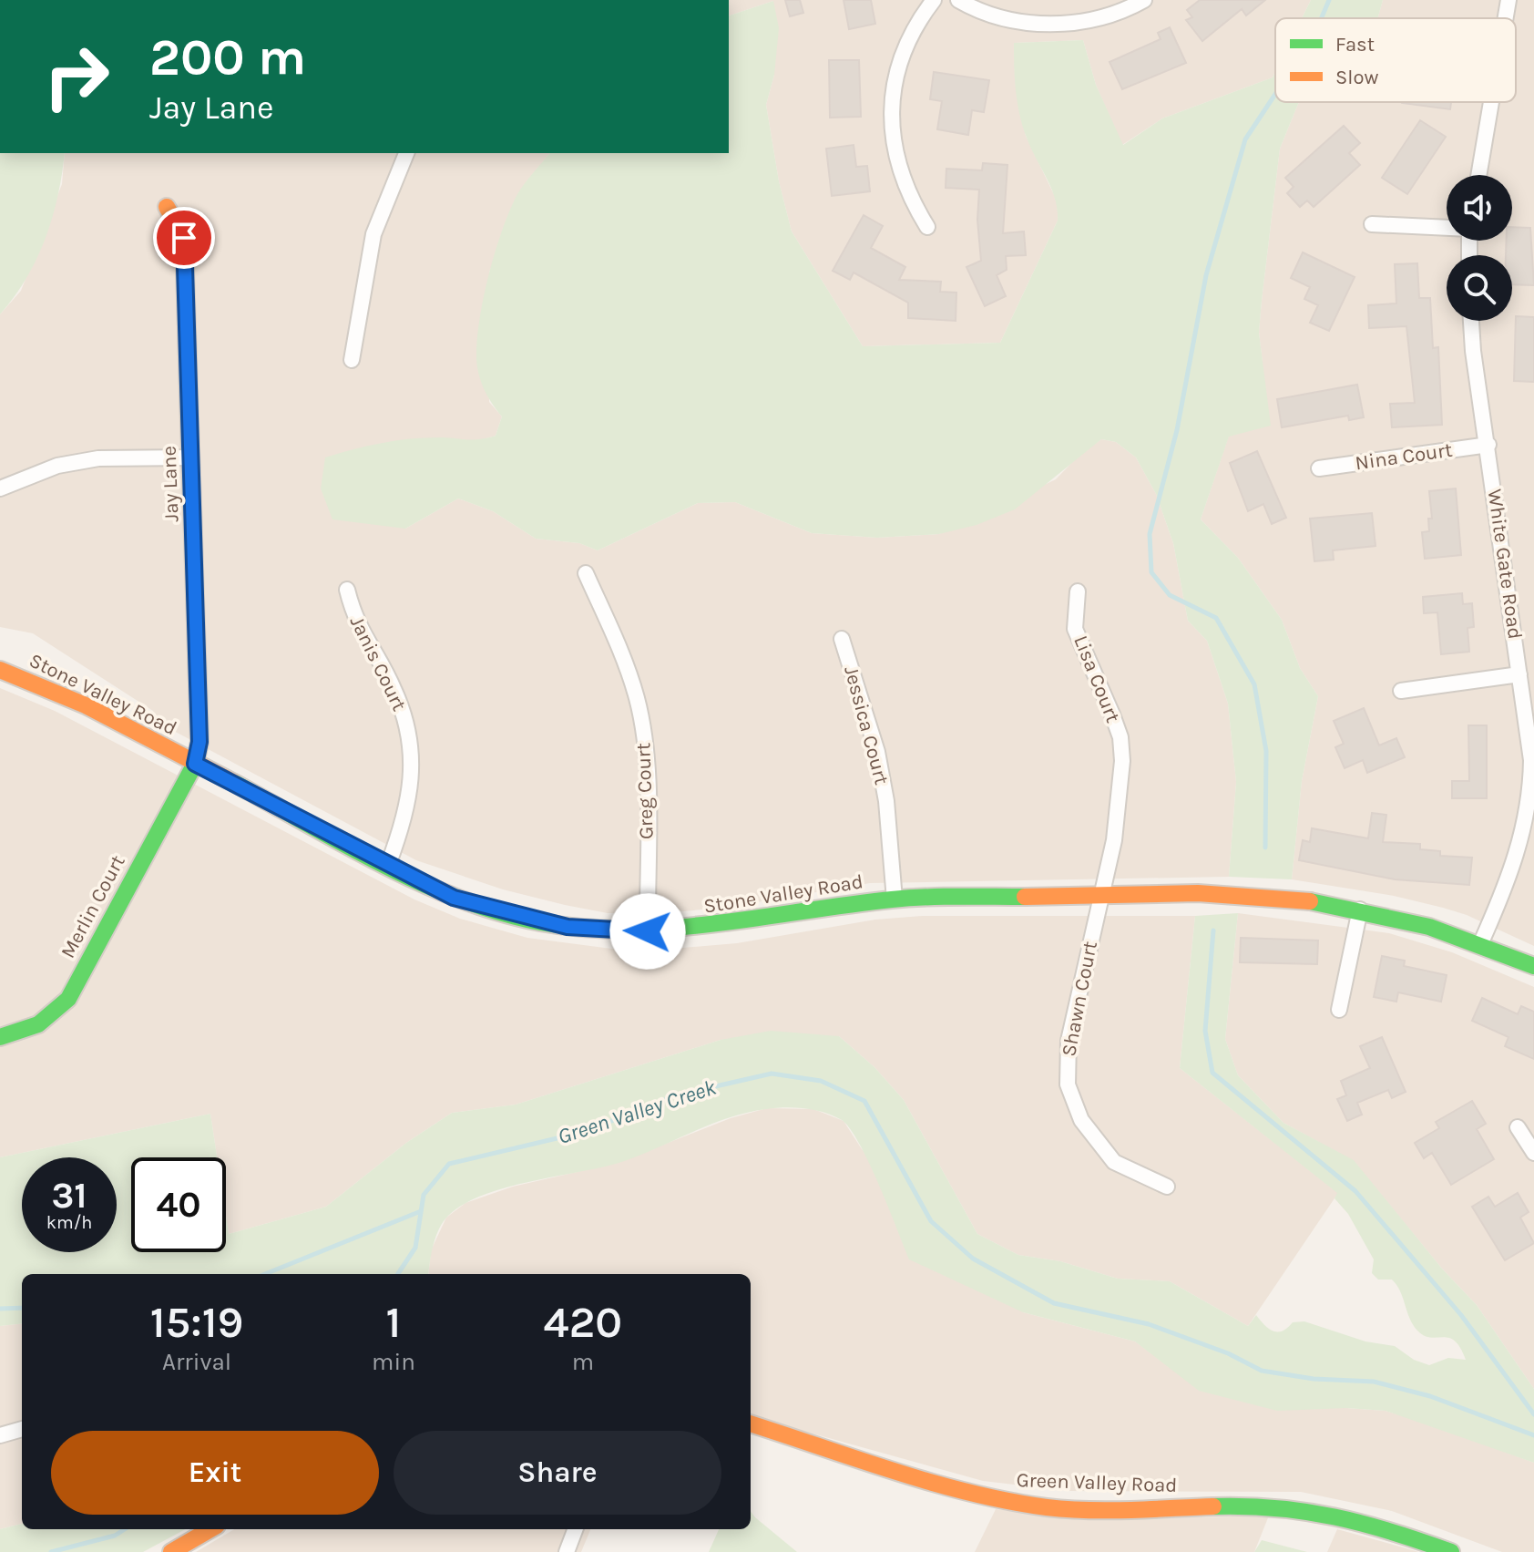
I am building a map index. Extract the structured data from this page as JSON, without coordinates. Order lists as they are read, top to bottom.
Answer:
{
  "streets": {
    "street": [
      "Nina Court",
      "Jay Lane",
      "White Gate Road",
      "Janis Court",
      "Lisa Court",
      "Stone Valley Road",
      "Jessica Court",
      "Greg Court",
      "Merlin Court",
      "Shawn Court",
      "Green Valley Road"
    ]
  },
  "crossings": [
    ["Nina Court", "White Gate Road"],
    ["Jay Lane", "Stone Valley Road"],
    ["Jay Lane", "Merlin Court"],
    ["White Gate Road", "Stone Valley Road"],
    ["Janis Court", "Stone Valley Road"],
    ["Lisa Court", "Stone Valley Road"],
    ["Lisa Court", "Shawn Court"],
    ["Stone Valley Road", "Jessica Court"],
    ["Stone Valley Road", "Greg Court"],
    ["Stone Valley Road", "Merlin Court"],
    ["Stone Valley Road", "Shawn Court"]
  ],
  "water": ["Green Valley Creek"],
  "legend": ["Fast", "Slow"],
  "page": {
    "turn": ["200 m", "Jay Lane"],
    "speed": "31 km/h",
    "limit": "40",
    "eta": [
      "15:19",
      "Arrival",
      "1",
      "min",
      "420",
      "m"
    ],
    "buttons": ["Exit", "Share"]
  }
}
